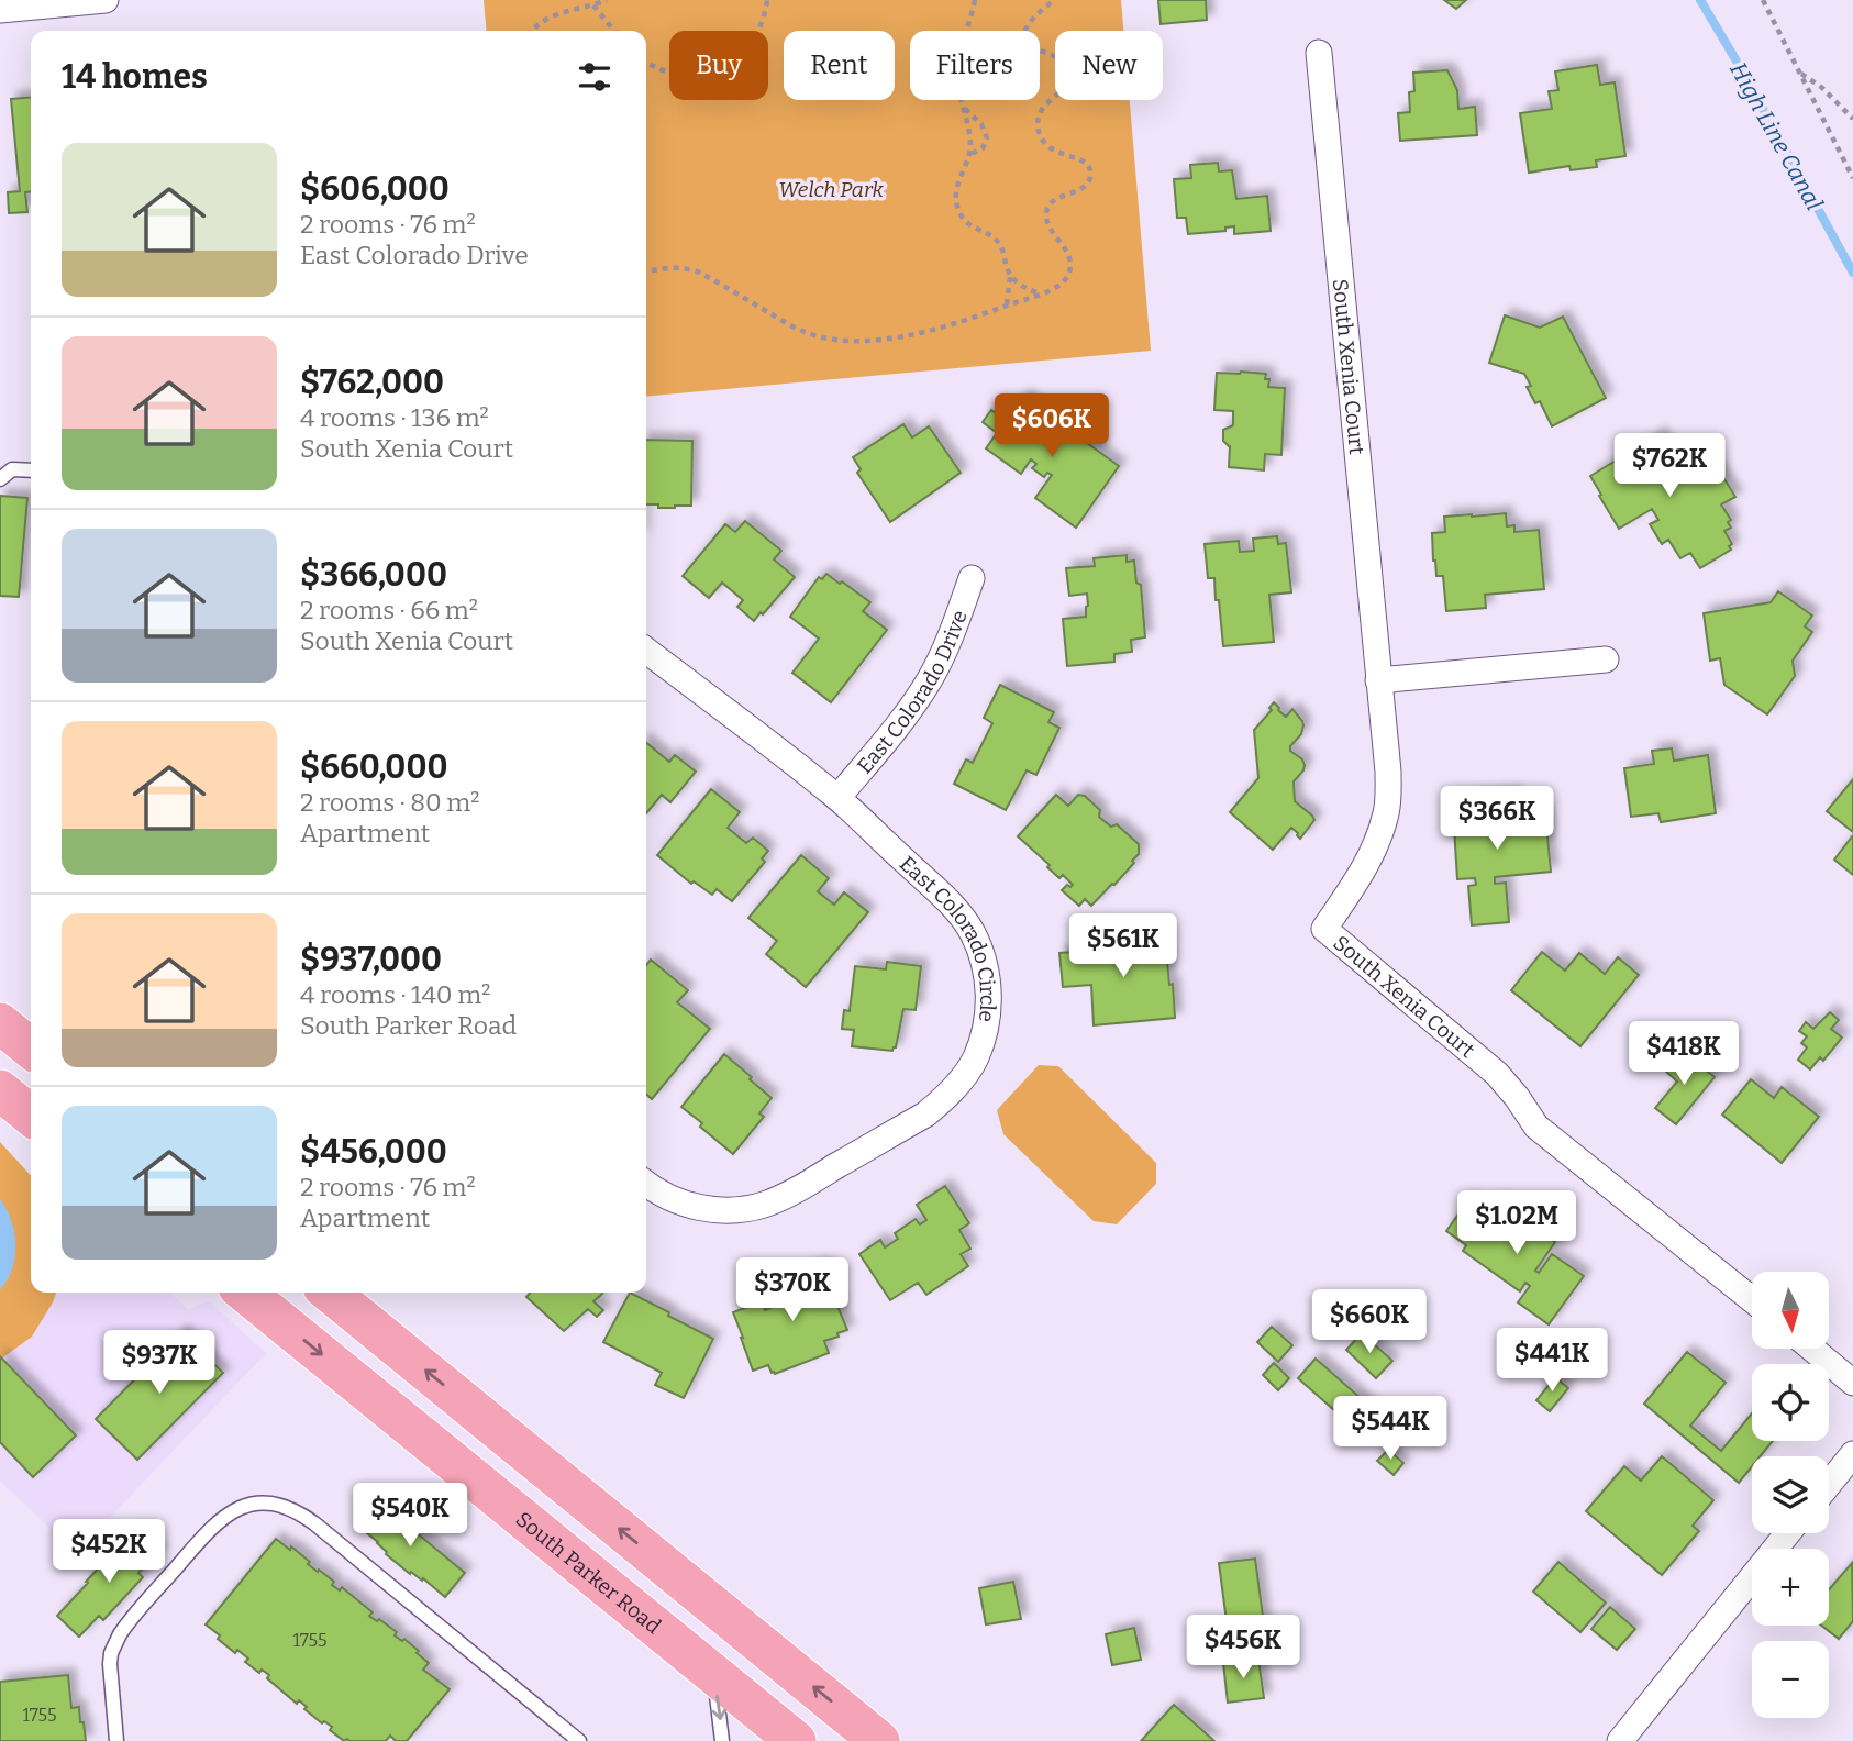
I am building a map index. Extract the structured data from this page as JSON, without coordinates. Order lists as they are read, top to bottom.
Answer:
{
  "streets": {
    "main road": ["South Parker Road"],
    "street": ["South Xenia Court", "East Colorado Drive", "East Colorado Circle"]
  },
  "crossings": [
    ["East Colorado Drive", "East Colorado Circle"]
  ],
  "water": ["High Line Canal"],
  "parks": ["Welch Park"],
  "house_numbers": ["1755", "1755"],
  "north": "bottom",
  "page": {
    "chip": [
      "Buy",
      "Rent",
      "Filters",
      "New"
    ],
    "heading": "14 homes",
    "list": [
      {
        "name": "$606,000",
        "note": "2 rooms · 76 m² · East Colorado Drive"
      },
      {
        "name": "$762,000",
        "note": "4 rooms · 136 m² · South Xenia Court"
      },
      {
        "name": "$366,000",
        "note": "2 rooms · 66 m² · South Xenia Court"
      },
      {
        "name": "$660,000",
        "note": "2 rooms · 80 m² · Apartment"
      },
      {
        "name": "$937,000",
        "note": "4 rooms · 140 m² · South Parker Road"
      },
      {
        "name": "$456,000",
        "note": "2 rooms · 76 m² · Apartment"
      }
    ],
    "price": [
      "$606K",
      "$762K",
      "$366K",
      "$561K",
      "$418K",
      "$1.02M",
      "$370K",
      "$660K",
      "$441K",
      "$937K",
      "$544K",
      "$540K",
      "$452K",
      "$456K"
    ],
    "map_buttons": ["+", "−"]
  }
}
